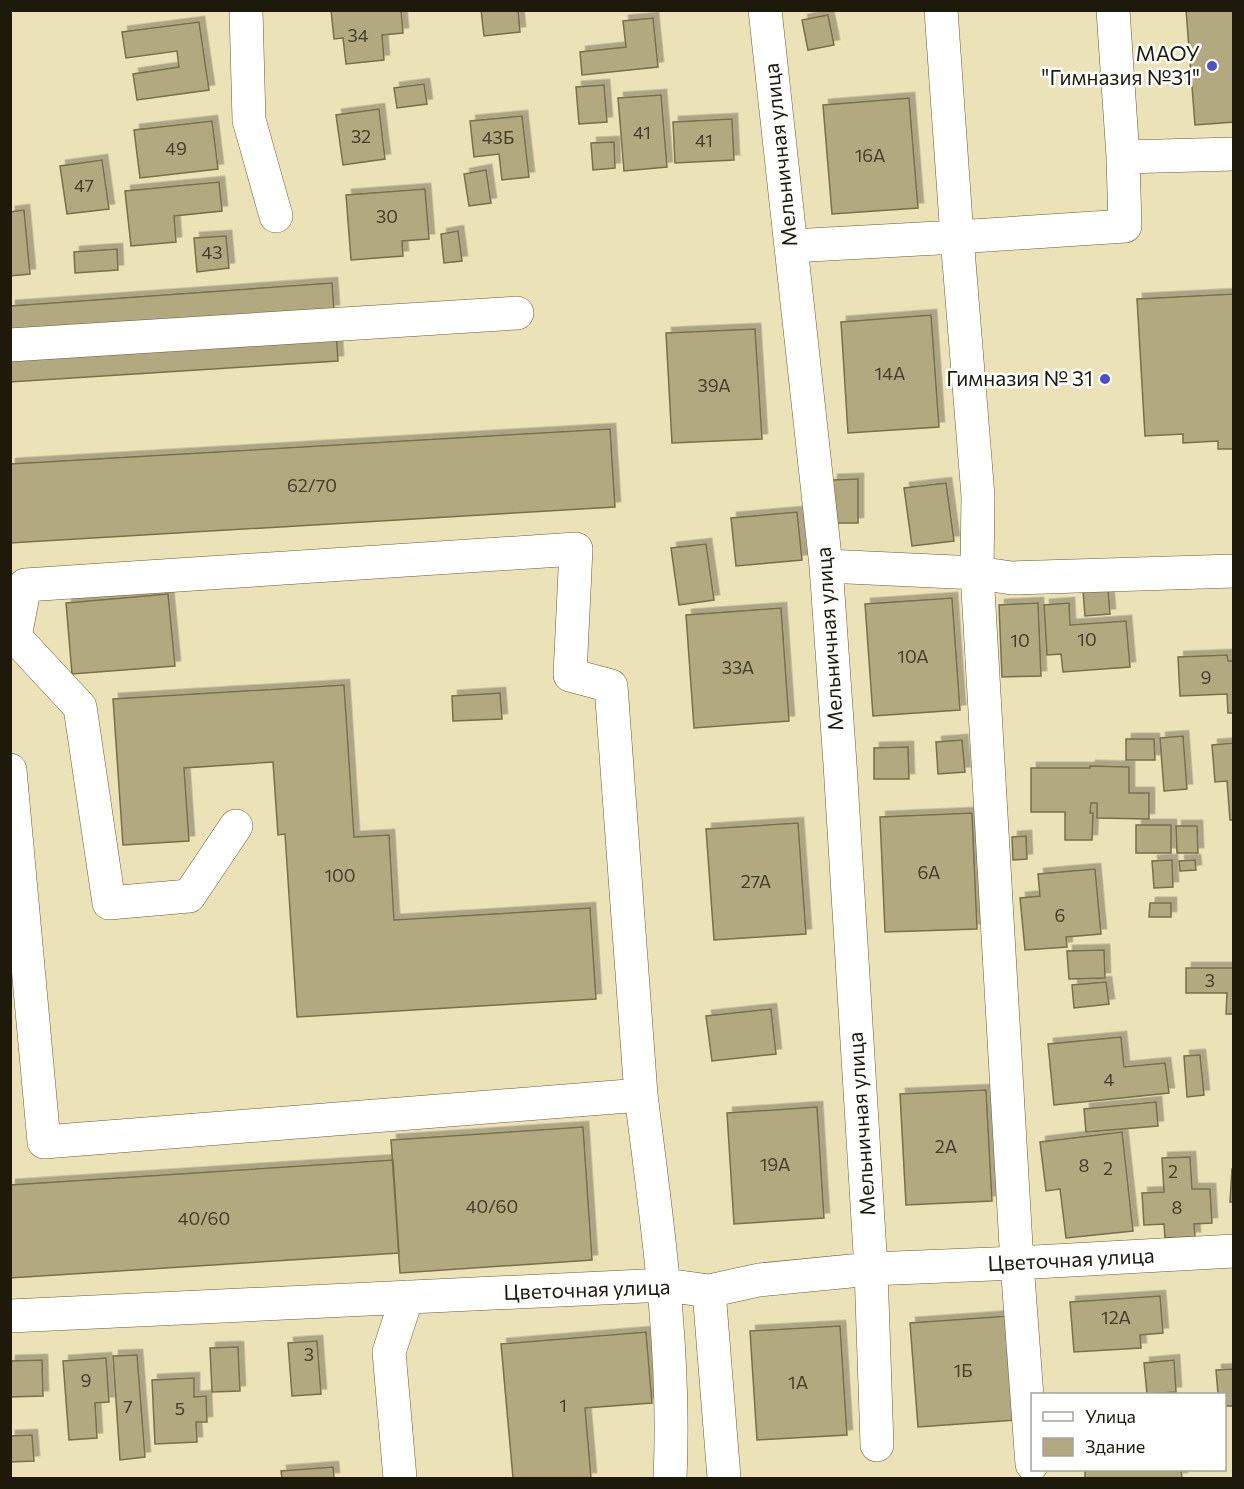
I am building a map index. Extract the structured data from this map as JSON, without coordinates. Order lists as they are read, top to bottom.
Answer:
{
  "streets": {
    "street": ["Мельничная улица", "Цветочная улица"]
  },
  "crossings": [
    ["Мельничная улица", "Цветочная улица"]
  ],
  "places": ["МАОУ \"Гимназия №31\"", "Гимназия № 31"],
  "house_numbers": [
    "34",
    "41",
    "32",
    "43Б",
    "41",
    "49",
    "16А",
    "47",
    "30",
    "43",
    "14А",
    "39А",
    "62/70",
    "10",
    "10",
    "10А",
    "33А",
    "9",
    "6А",
    "100",
    "27А",
    "6",
    "3",
    "4",
    "2А",
    "19А",
    "8",
    "2",
    "2",
    "40/60",
    "8",
    "40/60",
    "12А",
    "3",
    "1Б",
    "9",
    "1А",
    "1",
    "7",
    "5"
  ],
  "legend": ["Улица", "Здание"]
}
